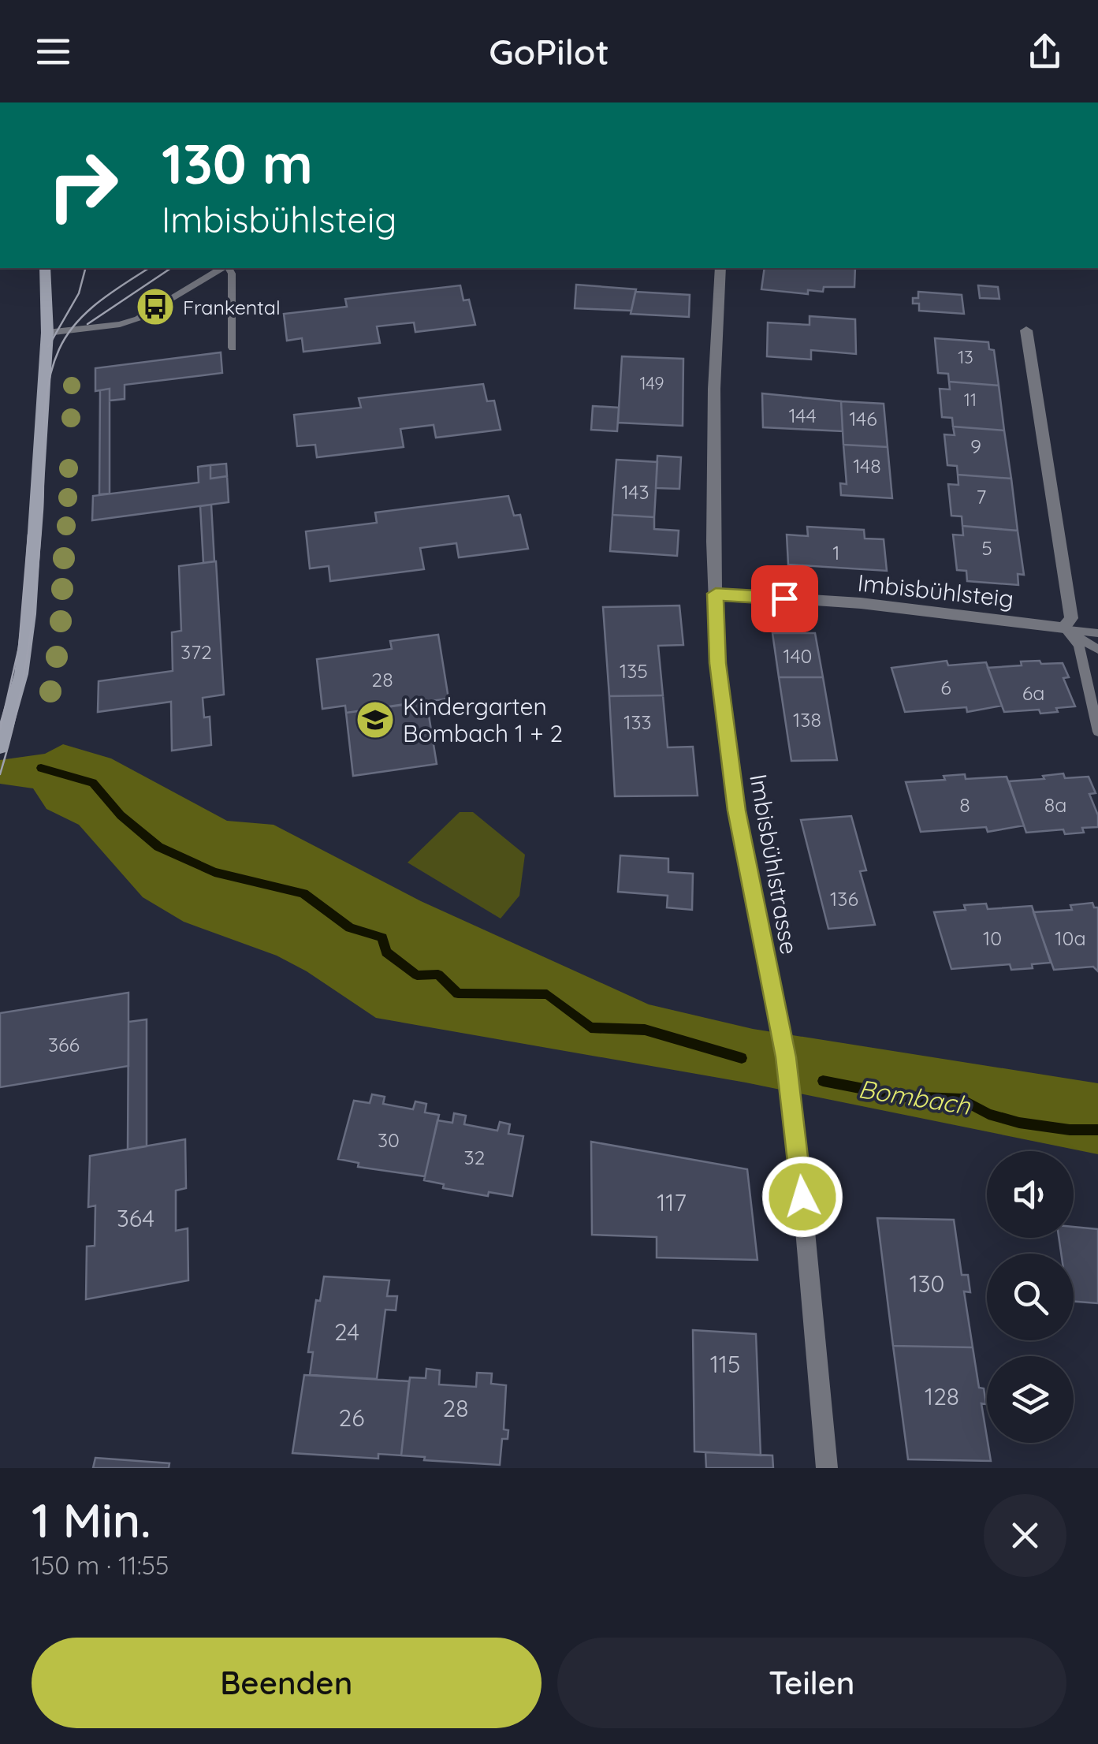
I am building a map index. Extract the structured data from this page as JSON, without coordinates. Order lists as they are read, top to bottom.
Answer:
{
  "streets": {
    "street": ["Imbisbühlsteig", "Imbisbühlstrasse"]
  },
  "crossings": [
    ["Imbisbühlsteig", "Imbisbühlstrasse"]
  ],
  "water": ["Bombach"],
  "places": {
    "bus stop": ["Frankental"],
    "school or university": ["Kindergarten Bombach 1 + 2"]
  },
  "house_numbers": [
    "13",
    "149",
    "11",
    "144",
    "146",
    "9",
    "148",
    "143",
    "7",
    "5",
    "1",
    "372",
    "140",
    "135",
    "28",
    "6",
    "6a",
    "138",
    "133",
    "8",
    "8a",
    "136",
    "10",
    "10a",
    "366",
    "30",
    "32",
    "117",
    "364",
    "130",
    "24",
    "115",
    "128",
    "28",
    "26"
  ],
  "page": {
    "header": "GoPilot",
    "turn": ["130 m", "Imbisbühlsteig"],
    "heading": ["1 Min.", "150 m · 11:55"],
    "buttons": ["Beenden", "Teilen"]
  }
}
